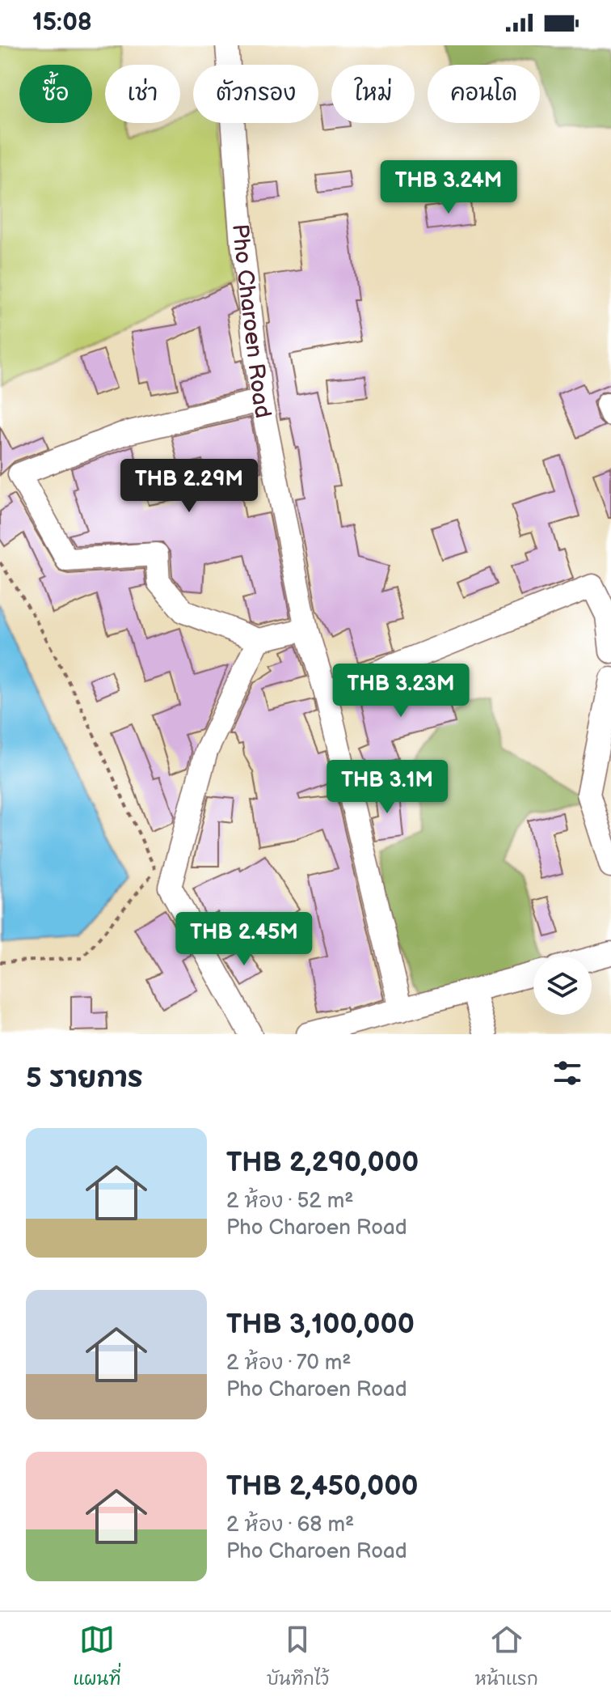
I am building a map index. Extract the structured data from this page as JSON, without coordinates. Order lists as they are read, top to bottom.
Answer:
{
  "streets": {
    "street": ["Pho Charoen Road"]
  },
  "page": {
    "status": "15:08",
    "chip": [
      "ซื้อ",
      "เช่า",
      "ตัวกรอง",
      "ใหม่",
      "คอนโด"
    ],
    "price": [
      "THB 3.24M",
      "THB 2.29M",
      "THB 3.23M",
      "THB 3.1M",
      "THB 2.45M"
    ],
    "heading": "5 รายการ",
    "list": [
      {
        "name": "THB 2,290,000",
        "note": "2 ห้อง · 52 m² · Pho Charoen Road"
      },
      {
        "name": "THB 3,100,000",
        "note": "2 ห้อง · 70 m² · Pho Charoen Road"
      },
      {
        "name": "THB 2,450,000",
        "note": "2 ห้อง · 68 m² · Pho Charoen Road"
      }
    ],
    "tabs": ["แผนที่", "บันทึกไว้", "หน้าแรก"]
  }
}
